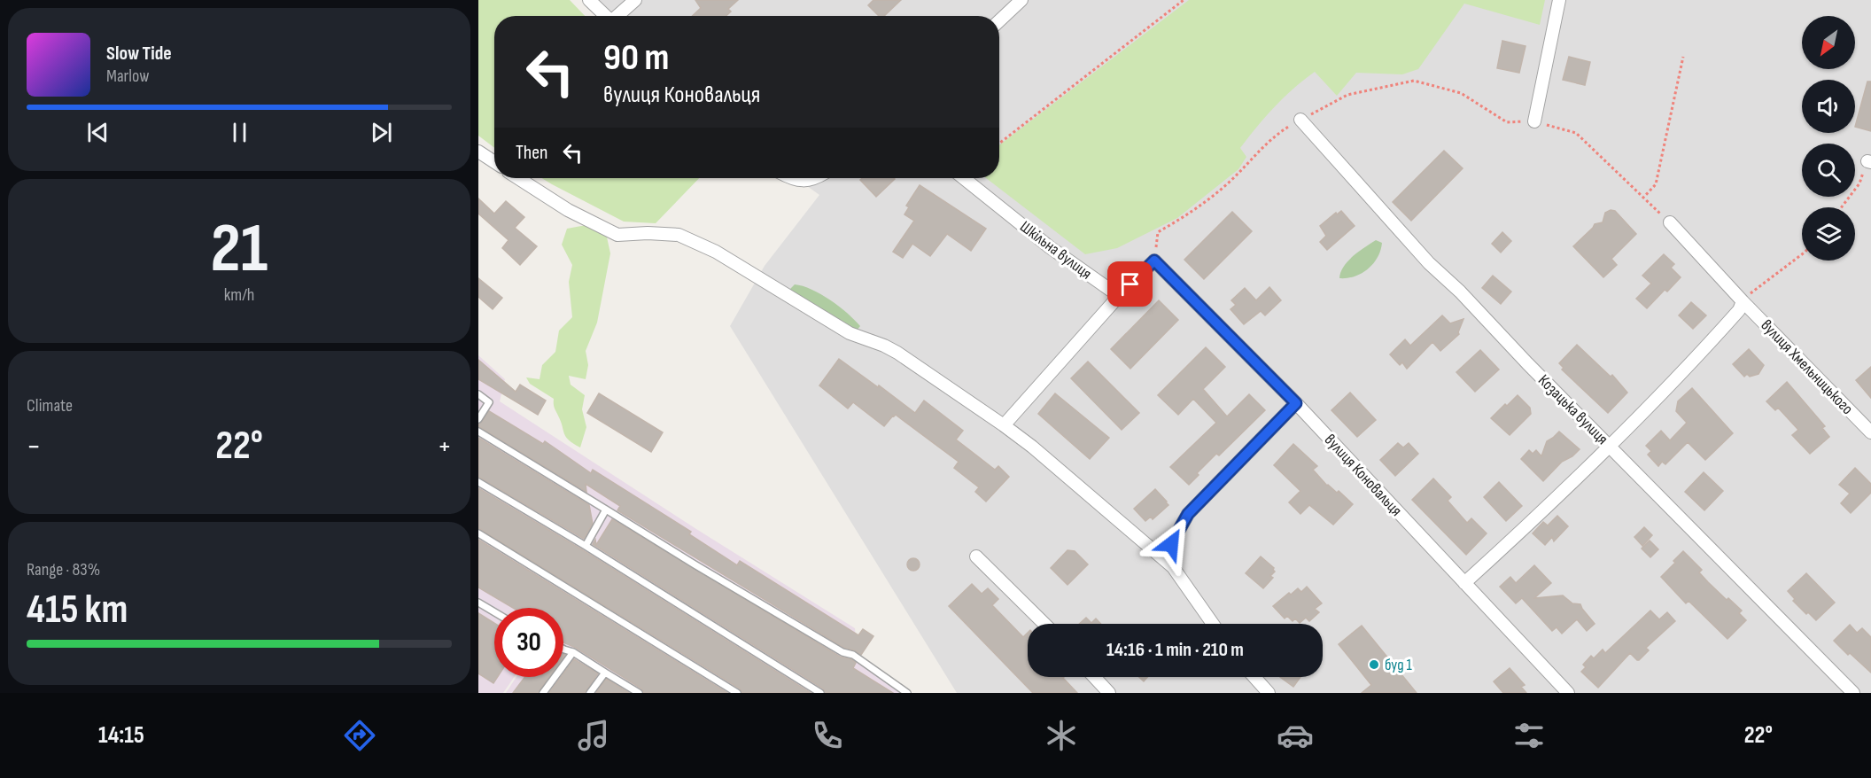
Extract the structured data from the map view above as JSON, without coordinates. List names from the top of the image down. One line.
{"streets":{"street":["Шкільна вулиця","вулиця Хмельницького","Козацька вулиця","вулиця Коновальця"]},"places":["буд 1"],"north":"bottom left","page":{"turn":["90 m","вулиця Коновальця"],"song":["Slow Tide","Marlow"],"then":"Then","tile":[["21","km/h"],"Climate",["Range · 83%","415 km"]],"heat":["−","22°","+"],"limit":"30","trip":"14:16 · 1 min · 210 m","tabs":["14:15","22°"]}}
